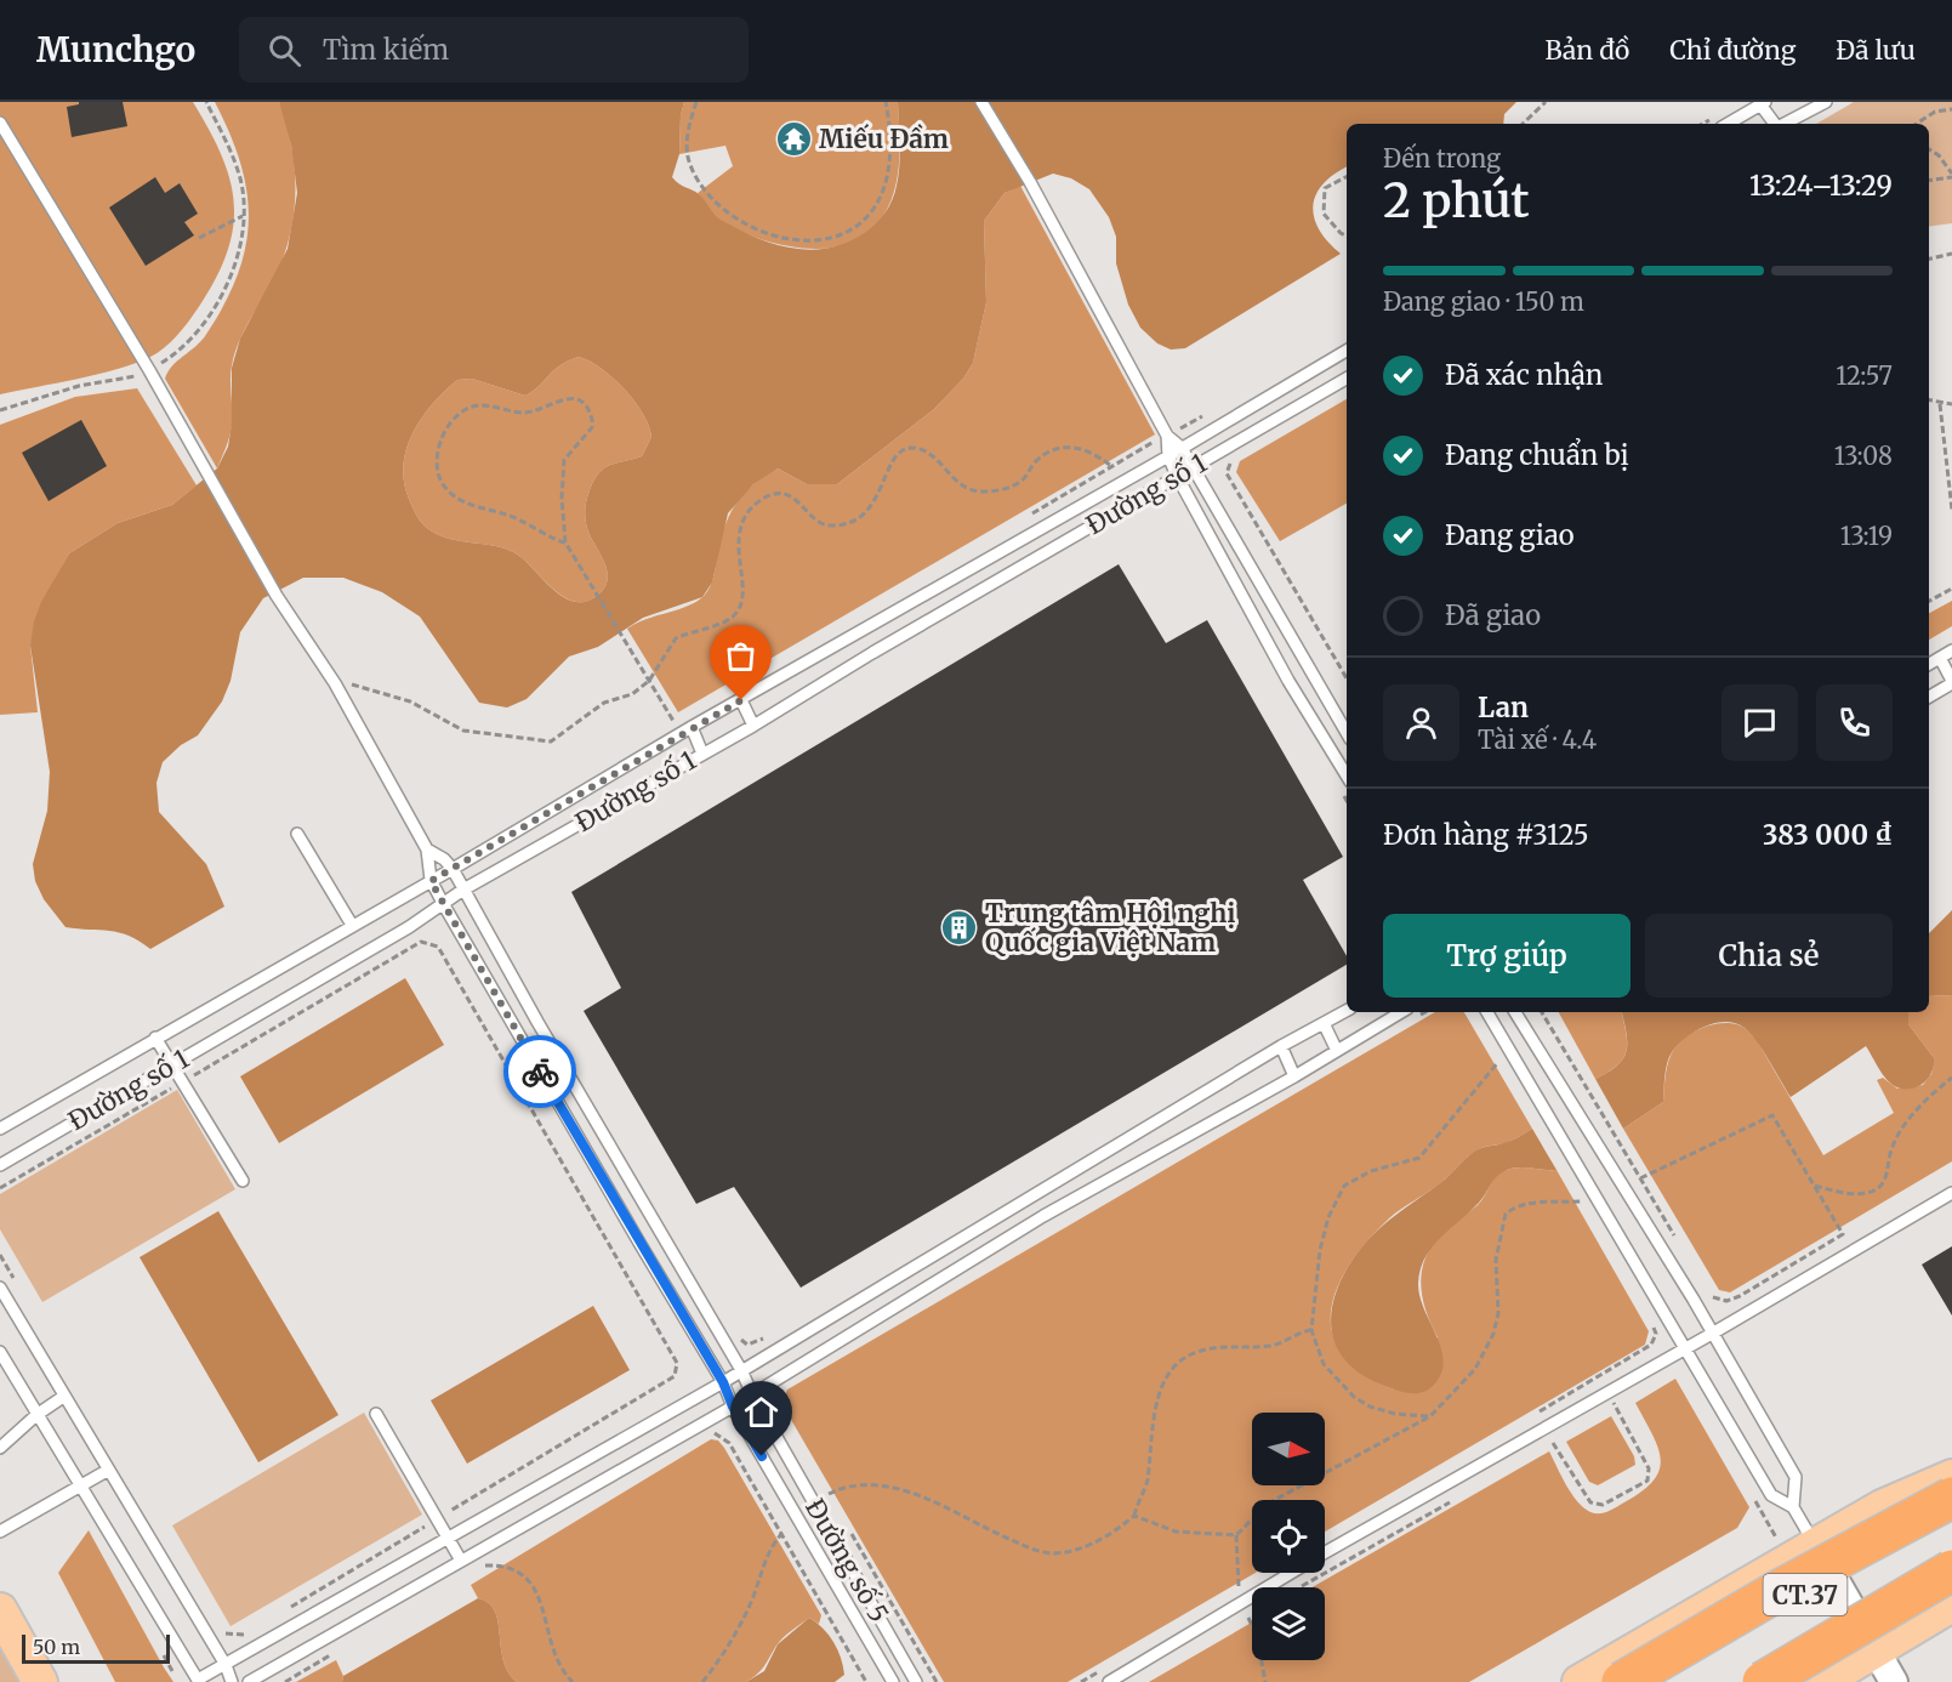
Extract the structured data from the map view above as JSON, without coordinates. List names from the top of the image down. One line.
{"streets":{"highway":["CT.37"],"lane":["Đường số 1","Đường số 5"]},"crossings":[["Đường số 1","Đường số 5"]],"places":{"temple":["Miếu Đầm"],"building":["Trung tâm Hội nghị Quốc gia Việt Nam"]},"scale_bar":"50 m","north":"right","page":{"header":"Munchgo","search":"Tìm kiếm","nav":["Bản đồ","Chỉ đường","Đã lưu"],"heading":["2 phút","Đến trong","13:24–13:29"],"panel":["Lan","Tài xế · 4.4","Đơn hàng #3125","383 000 ₫"],"bar":"Đang giao · 150 m","list":[["Đã xác nhận","12:57"],["Đang chuẩn bị","13:08"],["Đang giao","13:19"],"Đã giao"],"buttons":["Trợ giúp","Chia sẻ"],"scale":"50 m"}}
